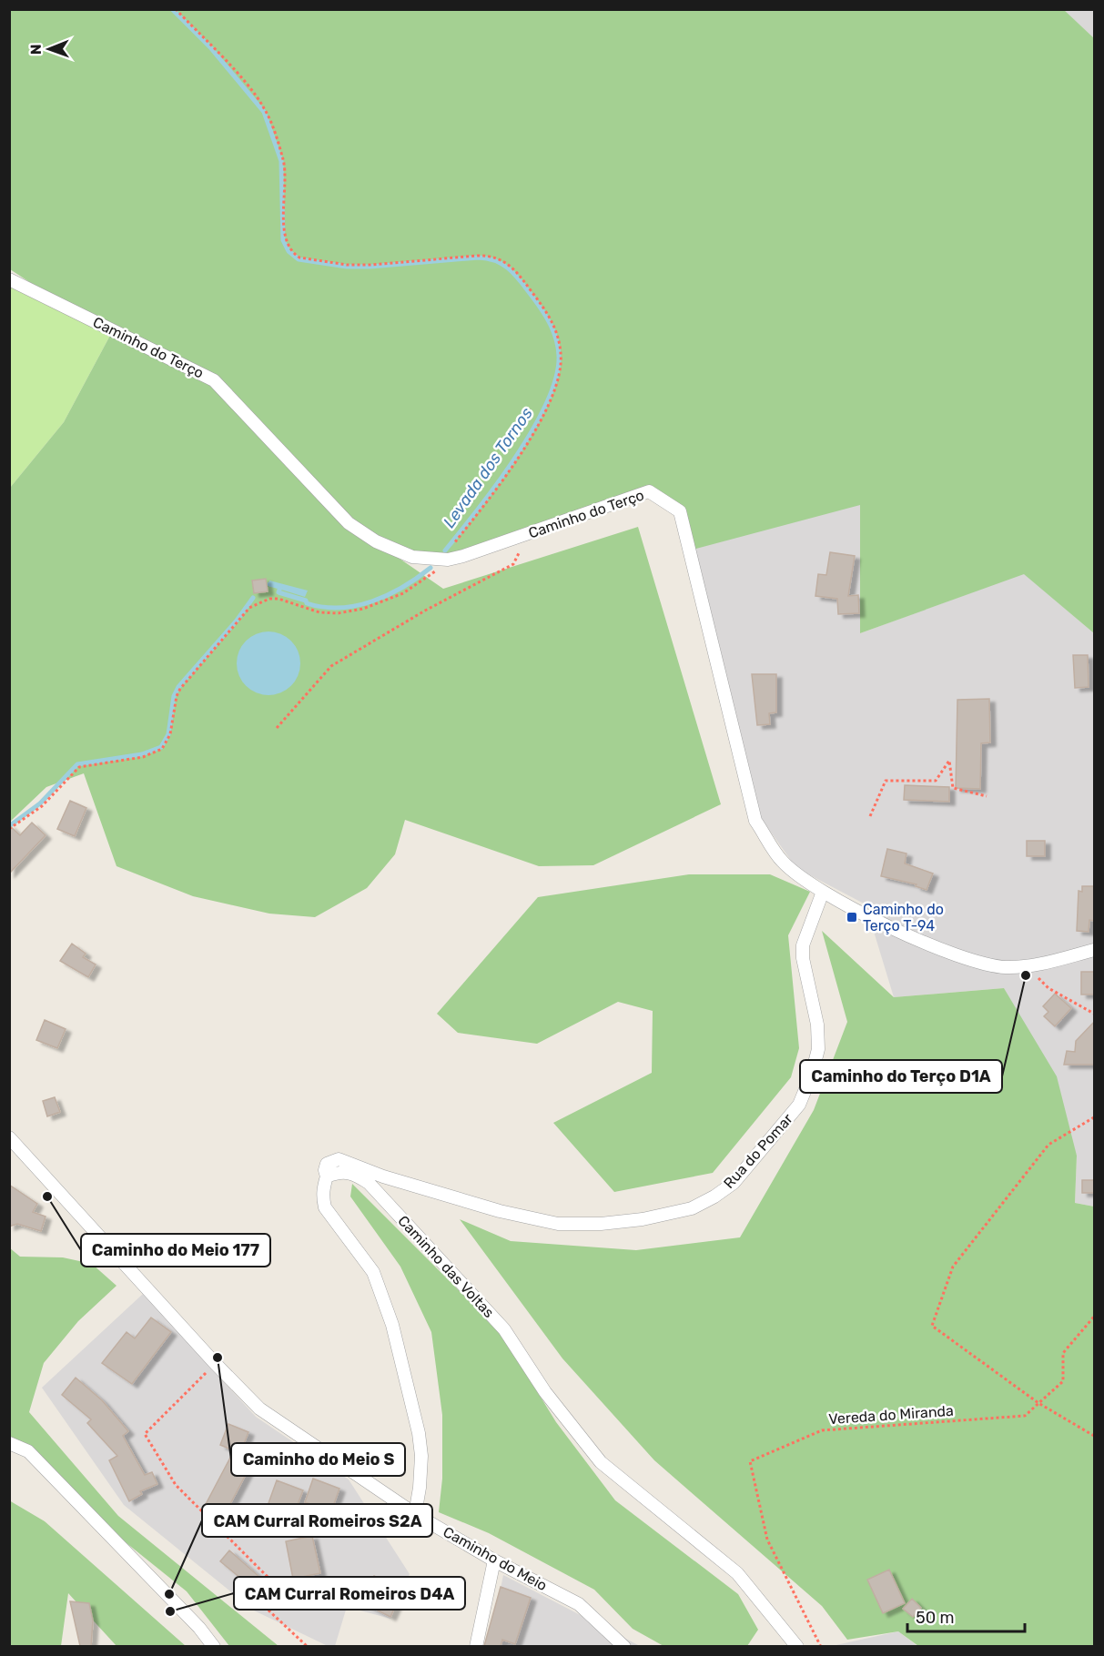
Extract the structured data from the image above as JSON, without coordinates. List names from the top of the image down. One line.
{"streets":{"street":["Caminho do Terço","Rua do Pomar","Caminho das Voltas","Caminho do Meio"],"path":["Vereda do Miranda"]},"crossings":[["Caminho do Terço","Rua do Pomar"],["Rua do Pomar","Caminho das Voltas"]],"water":["Levada dos Tornos"],"places":{"transit":["Caminho do Terço T-94"],"other":["Caminho do Terço D1A","Caminho do Meio 177","Caminho do Meio S","CAM Curral Romeiros S2A","CAM Curral Romeiros D4A"]},"scale_bar":"50 m","north":"left"}
